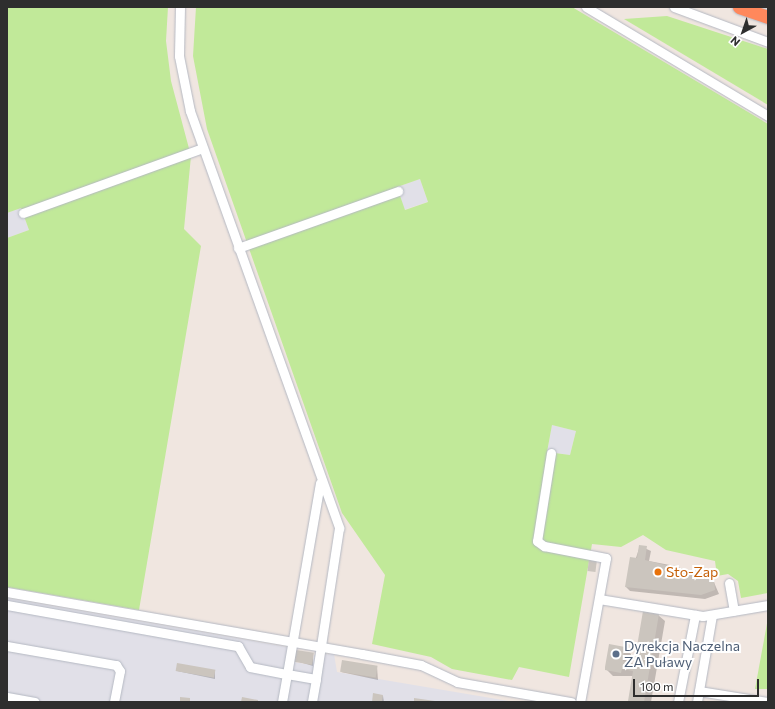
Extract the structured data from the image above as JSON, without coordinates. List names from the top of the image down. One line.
{"places":["Sto-Zap","Dyrekcja Naczelna ZA Puławy"],"scale_bar":"100 m","north":"bottom left"}
